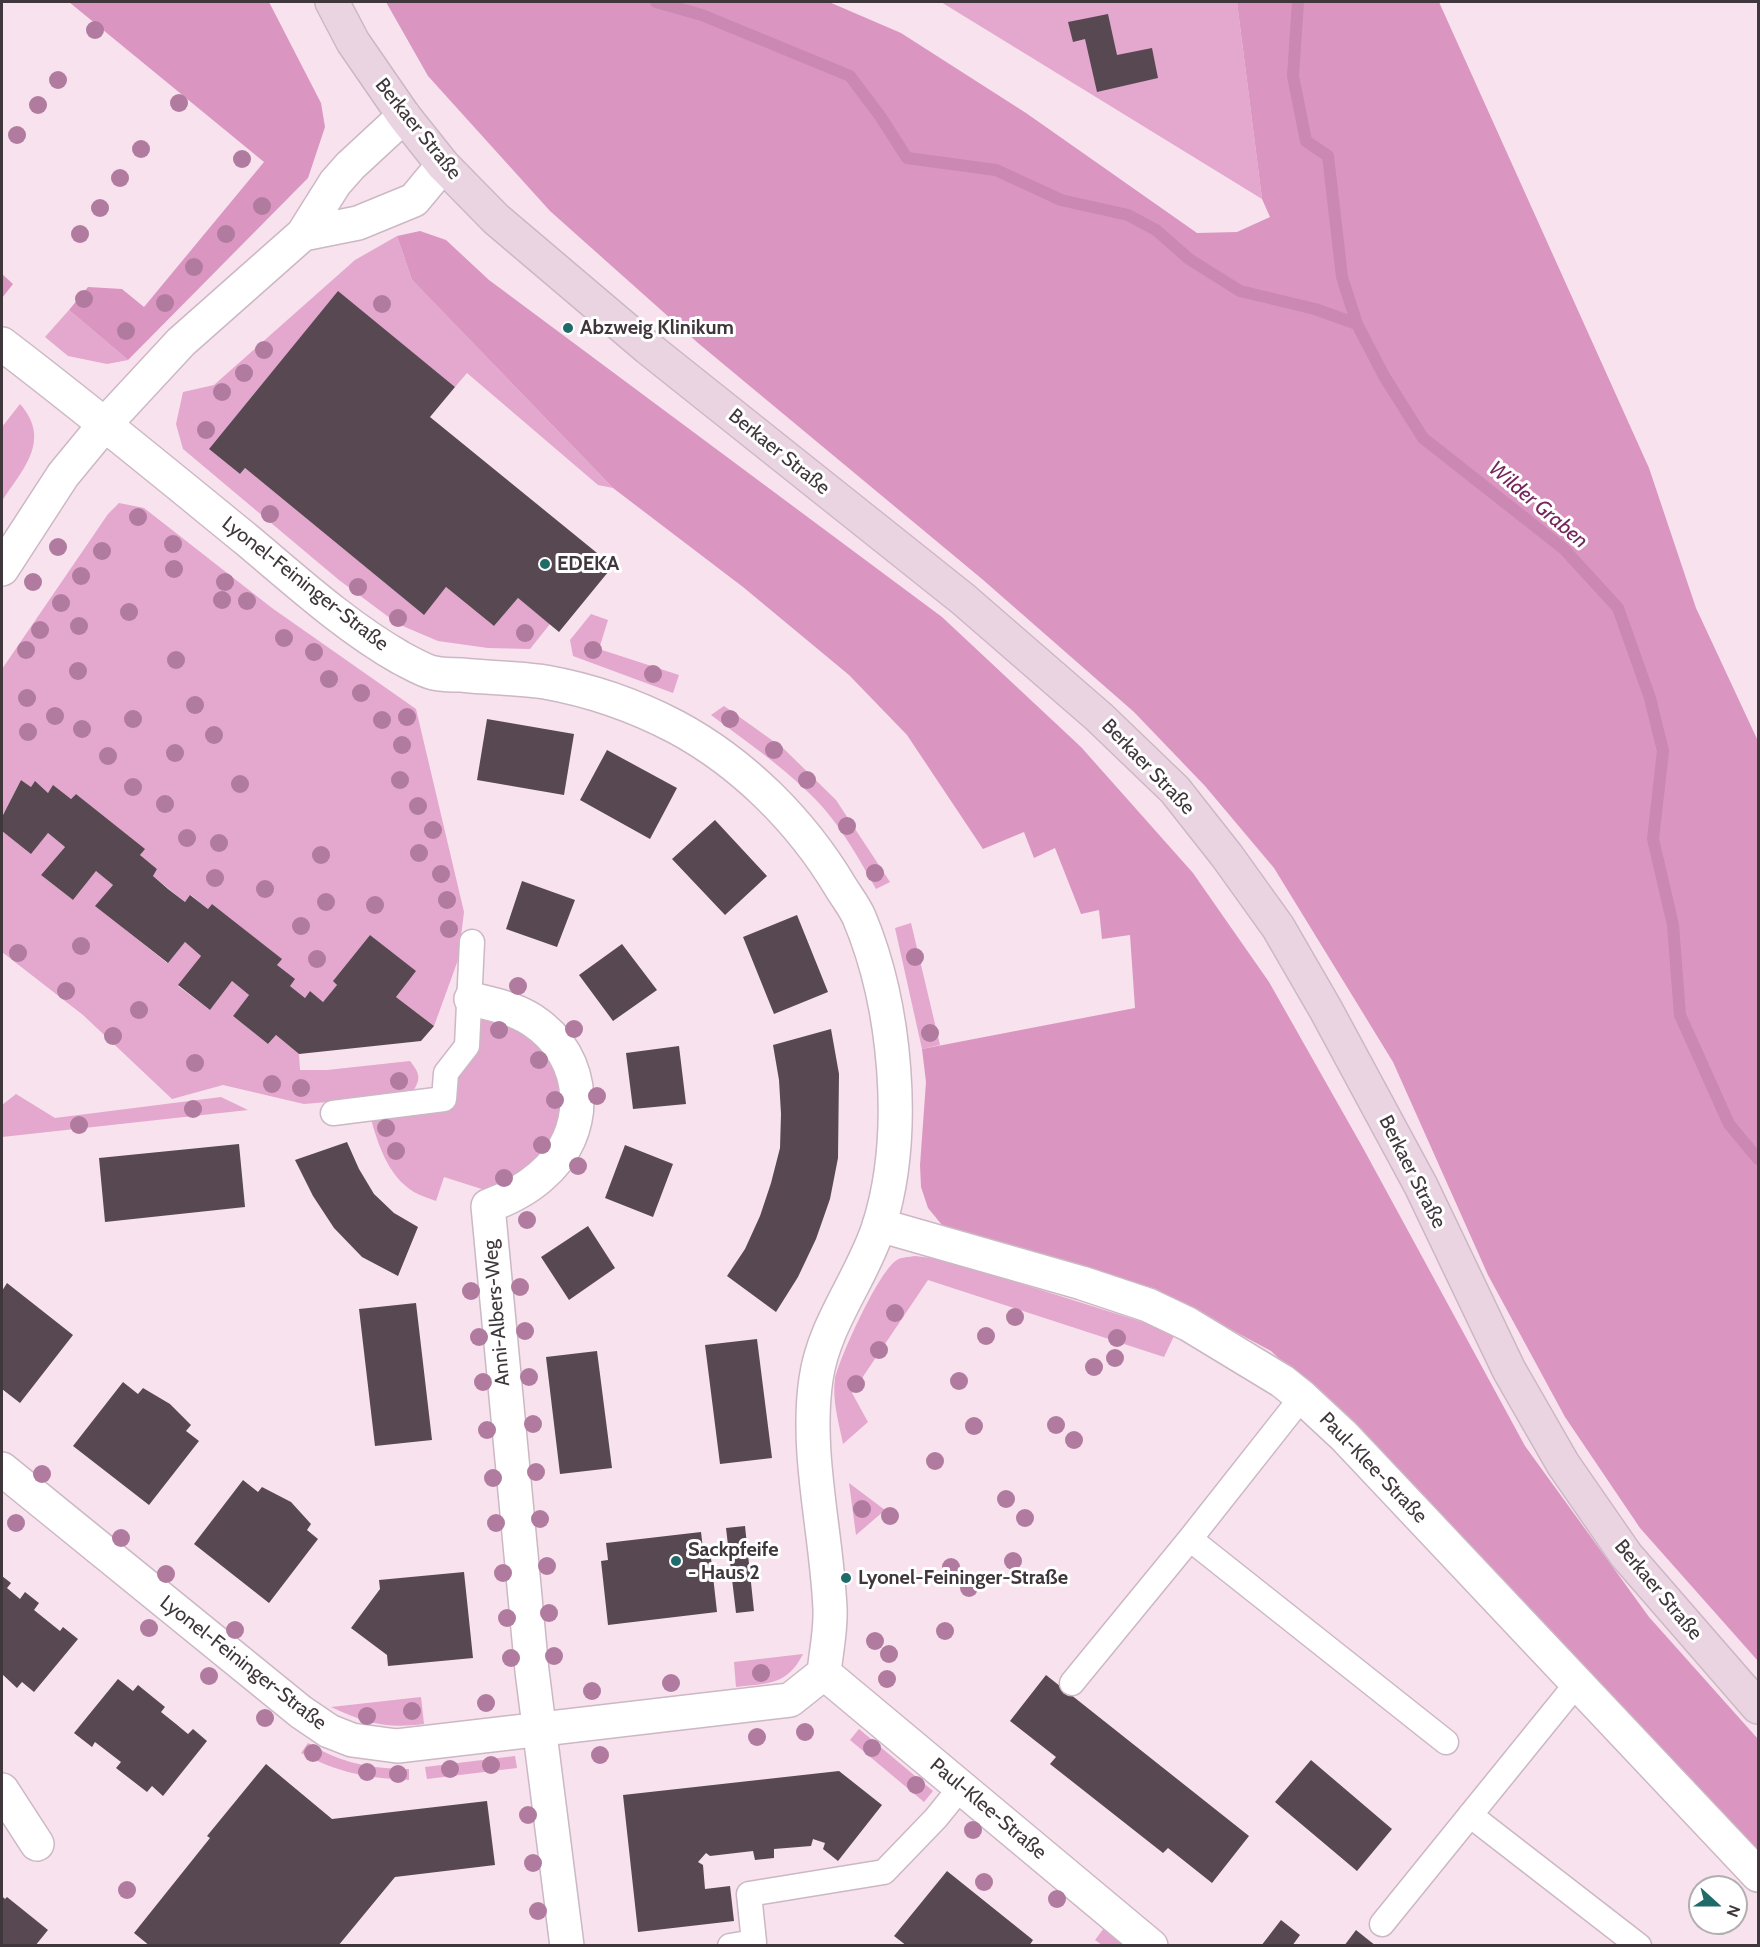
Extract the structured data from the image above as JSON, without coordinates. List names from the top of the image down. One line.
{"streets":{"main road":["Berkaer Straße"],"street":["Lyonel-Feininger-Straße","Anni-Albers-Weg","Paul-Klee-Straße"]},"crossings":[["Lyonel-Feininger-Straße","Anni-Albers-Weg"],["Lyonel-Feininger-Straße","Paul-Klee-Straße"]],"water":["Wilder Graben"],"places":["Abzweig Klinikum","EDEKA","Sackpfeife - Haus 2","Lyonel-Feininger-Straße"],"north":"right"}
